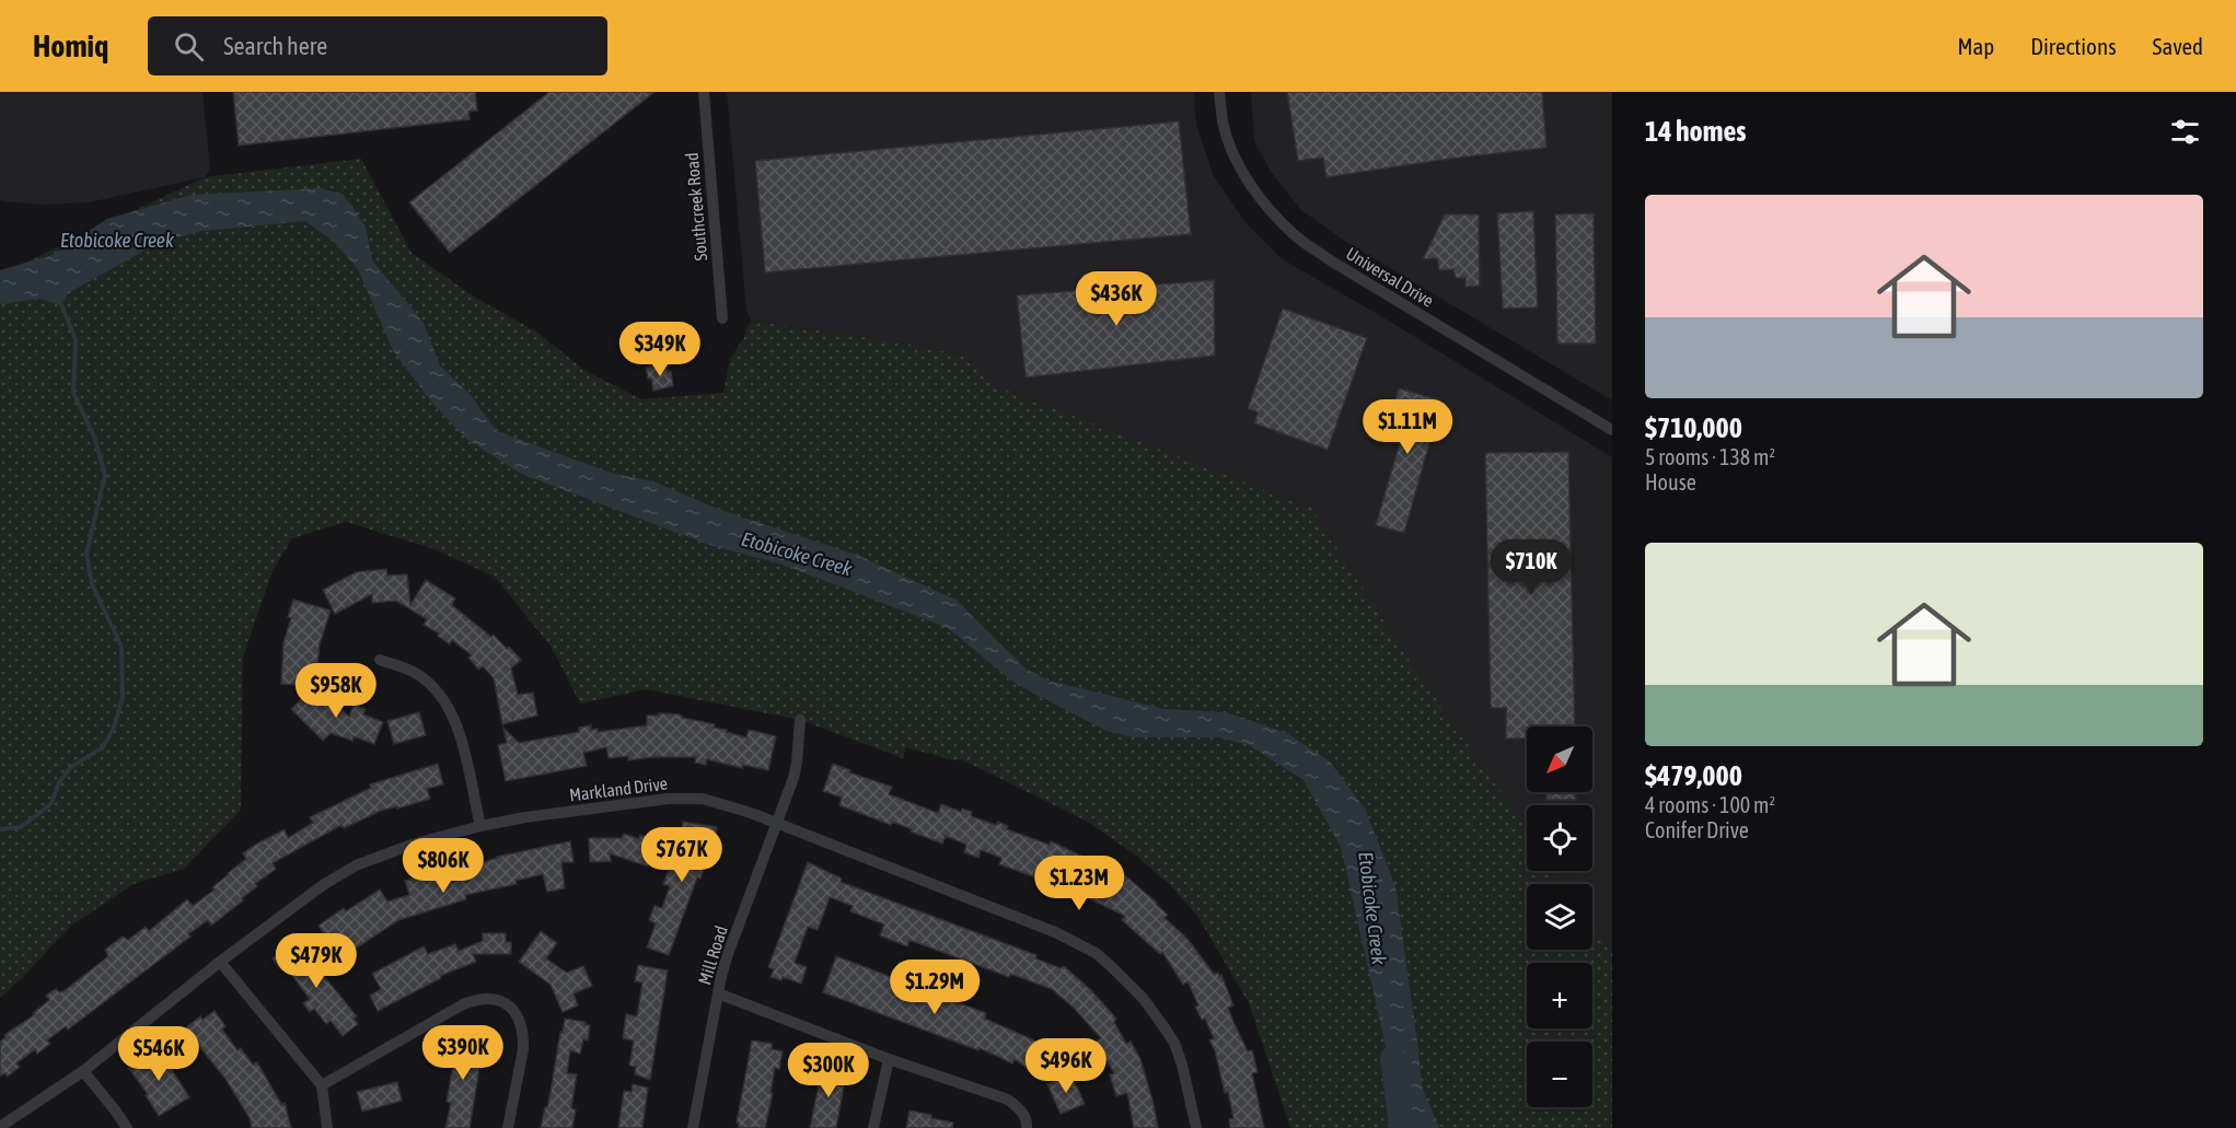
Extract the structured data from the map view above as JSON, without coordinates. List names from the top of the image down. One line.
{"streets":{"street":["Southcreek Road","Universal Drive","Markland Drive","Mill Road"]},"crossings":[["Markland Drive","Mill Road"]],"water":["Etobicoke Creek"],"north":"bottom left","page":{"header":"Homiq","search":"Search here","nav":["Map","Directions","Saved"],"heading":"14 homes","list":[{"name":"$710,000","note":"5 rooms · 138 m² · House"},{"name":"$479,000","note":"4 rooms · 100 m² · Conifer Drive"}],"price":["$436K","$349K","$1.11M","$710K","$958K","$767K","$806K","$1.23M","$479K","$1.29M","$390K","$546K","$496K","$300K"],"map_buttons":["+","−"]}}
